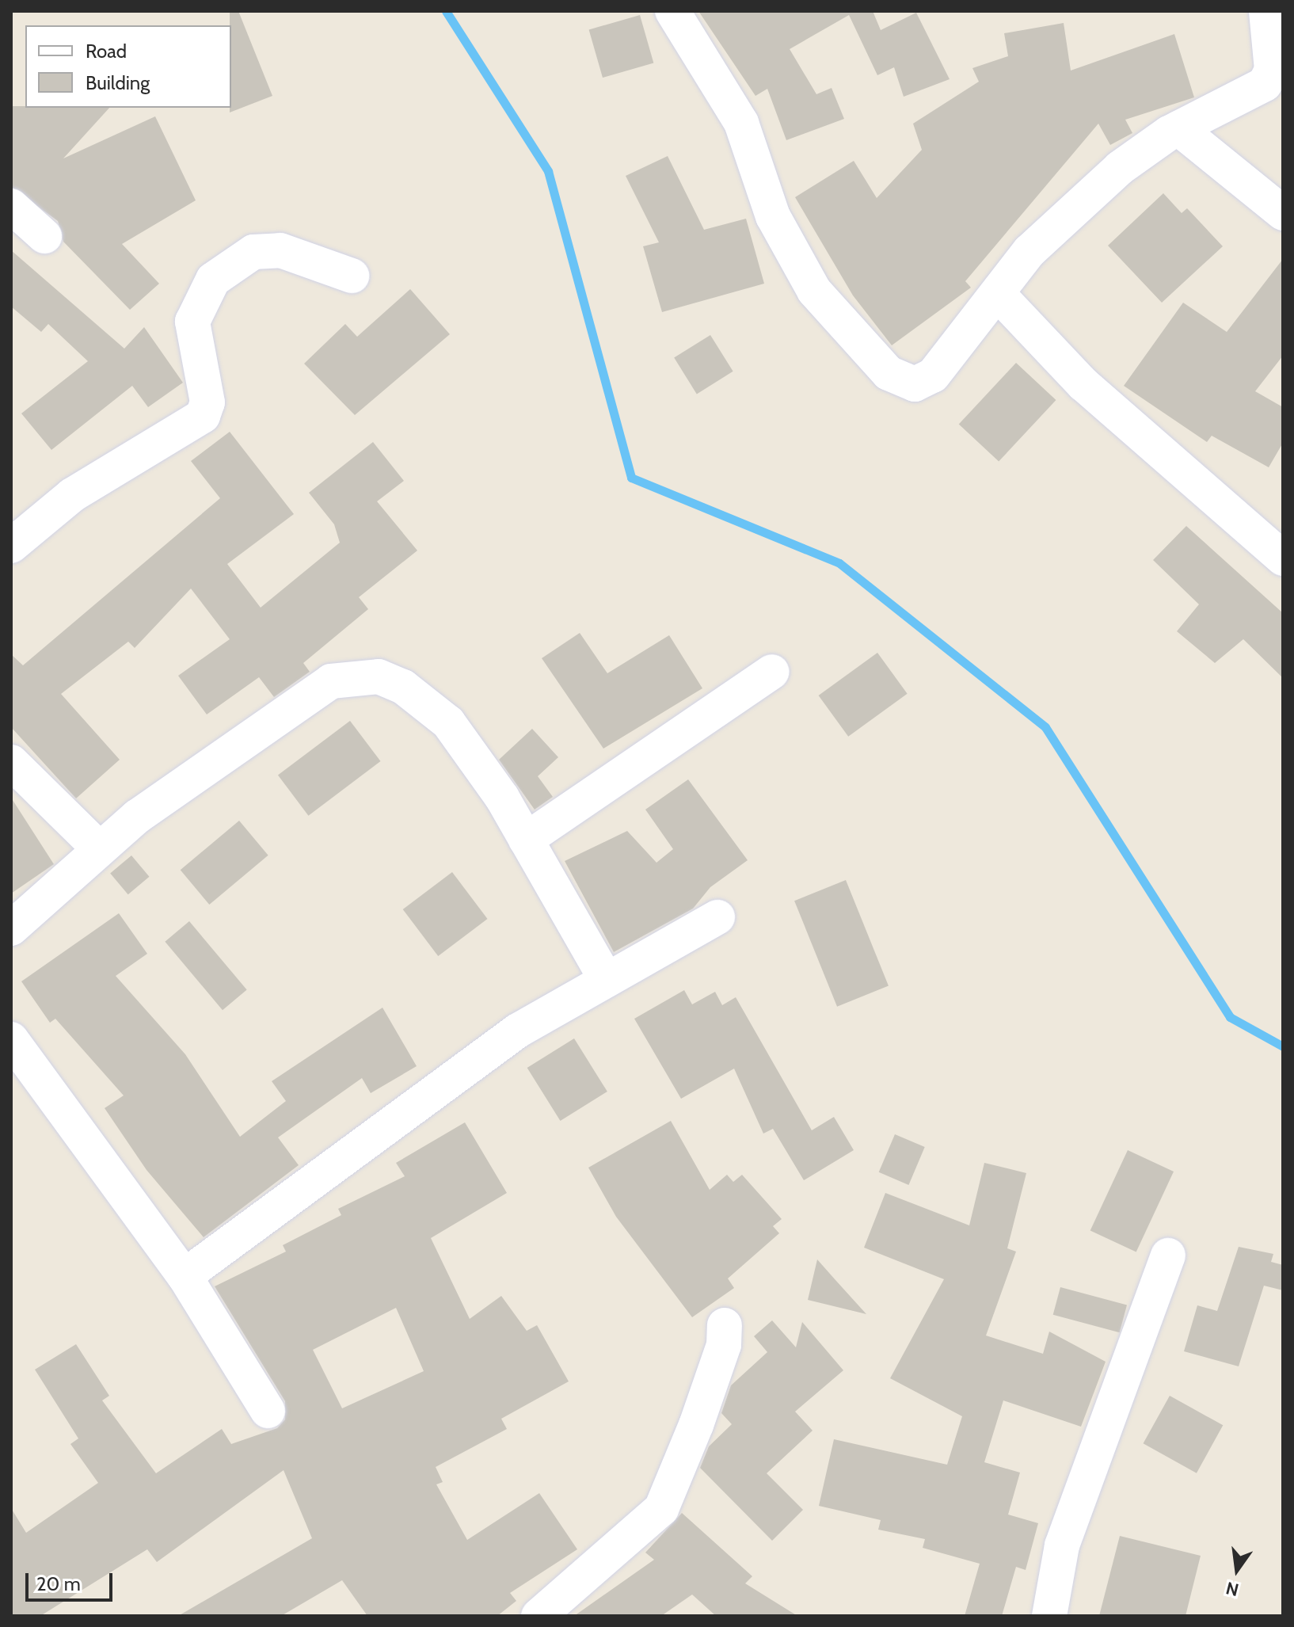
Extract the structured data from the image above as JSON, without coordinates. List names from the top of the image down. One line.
{"legend":["Road","Building"],"scale_bar":"20 m","north":"bottom"}
